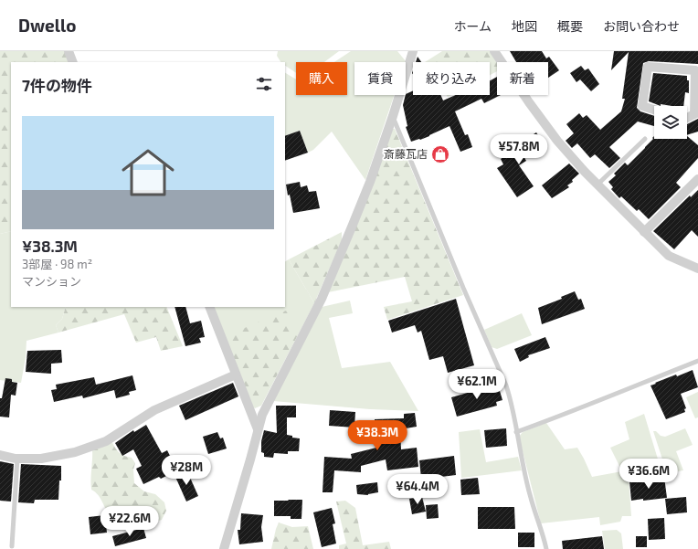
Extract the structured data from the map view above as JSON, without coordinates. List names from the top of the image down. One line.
{"places":{"shop":["斎藤瓦店"]},"page":{"header":"Dwello","nav":["ホーム","地図","概要","お問い合わせ"],"chip":["購入","賃貸","絞り込み","新着"],"heading":"7件の物件","list":[{"name":"¥38.3M","note":"3部屋 · 98 m² · マンション"}],"price":["¥57.8M","¥62.1M","¥38.3M","¥28M","¥36.6M","¥64.4M","¥22.6M"]}}
